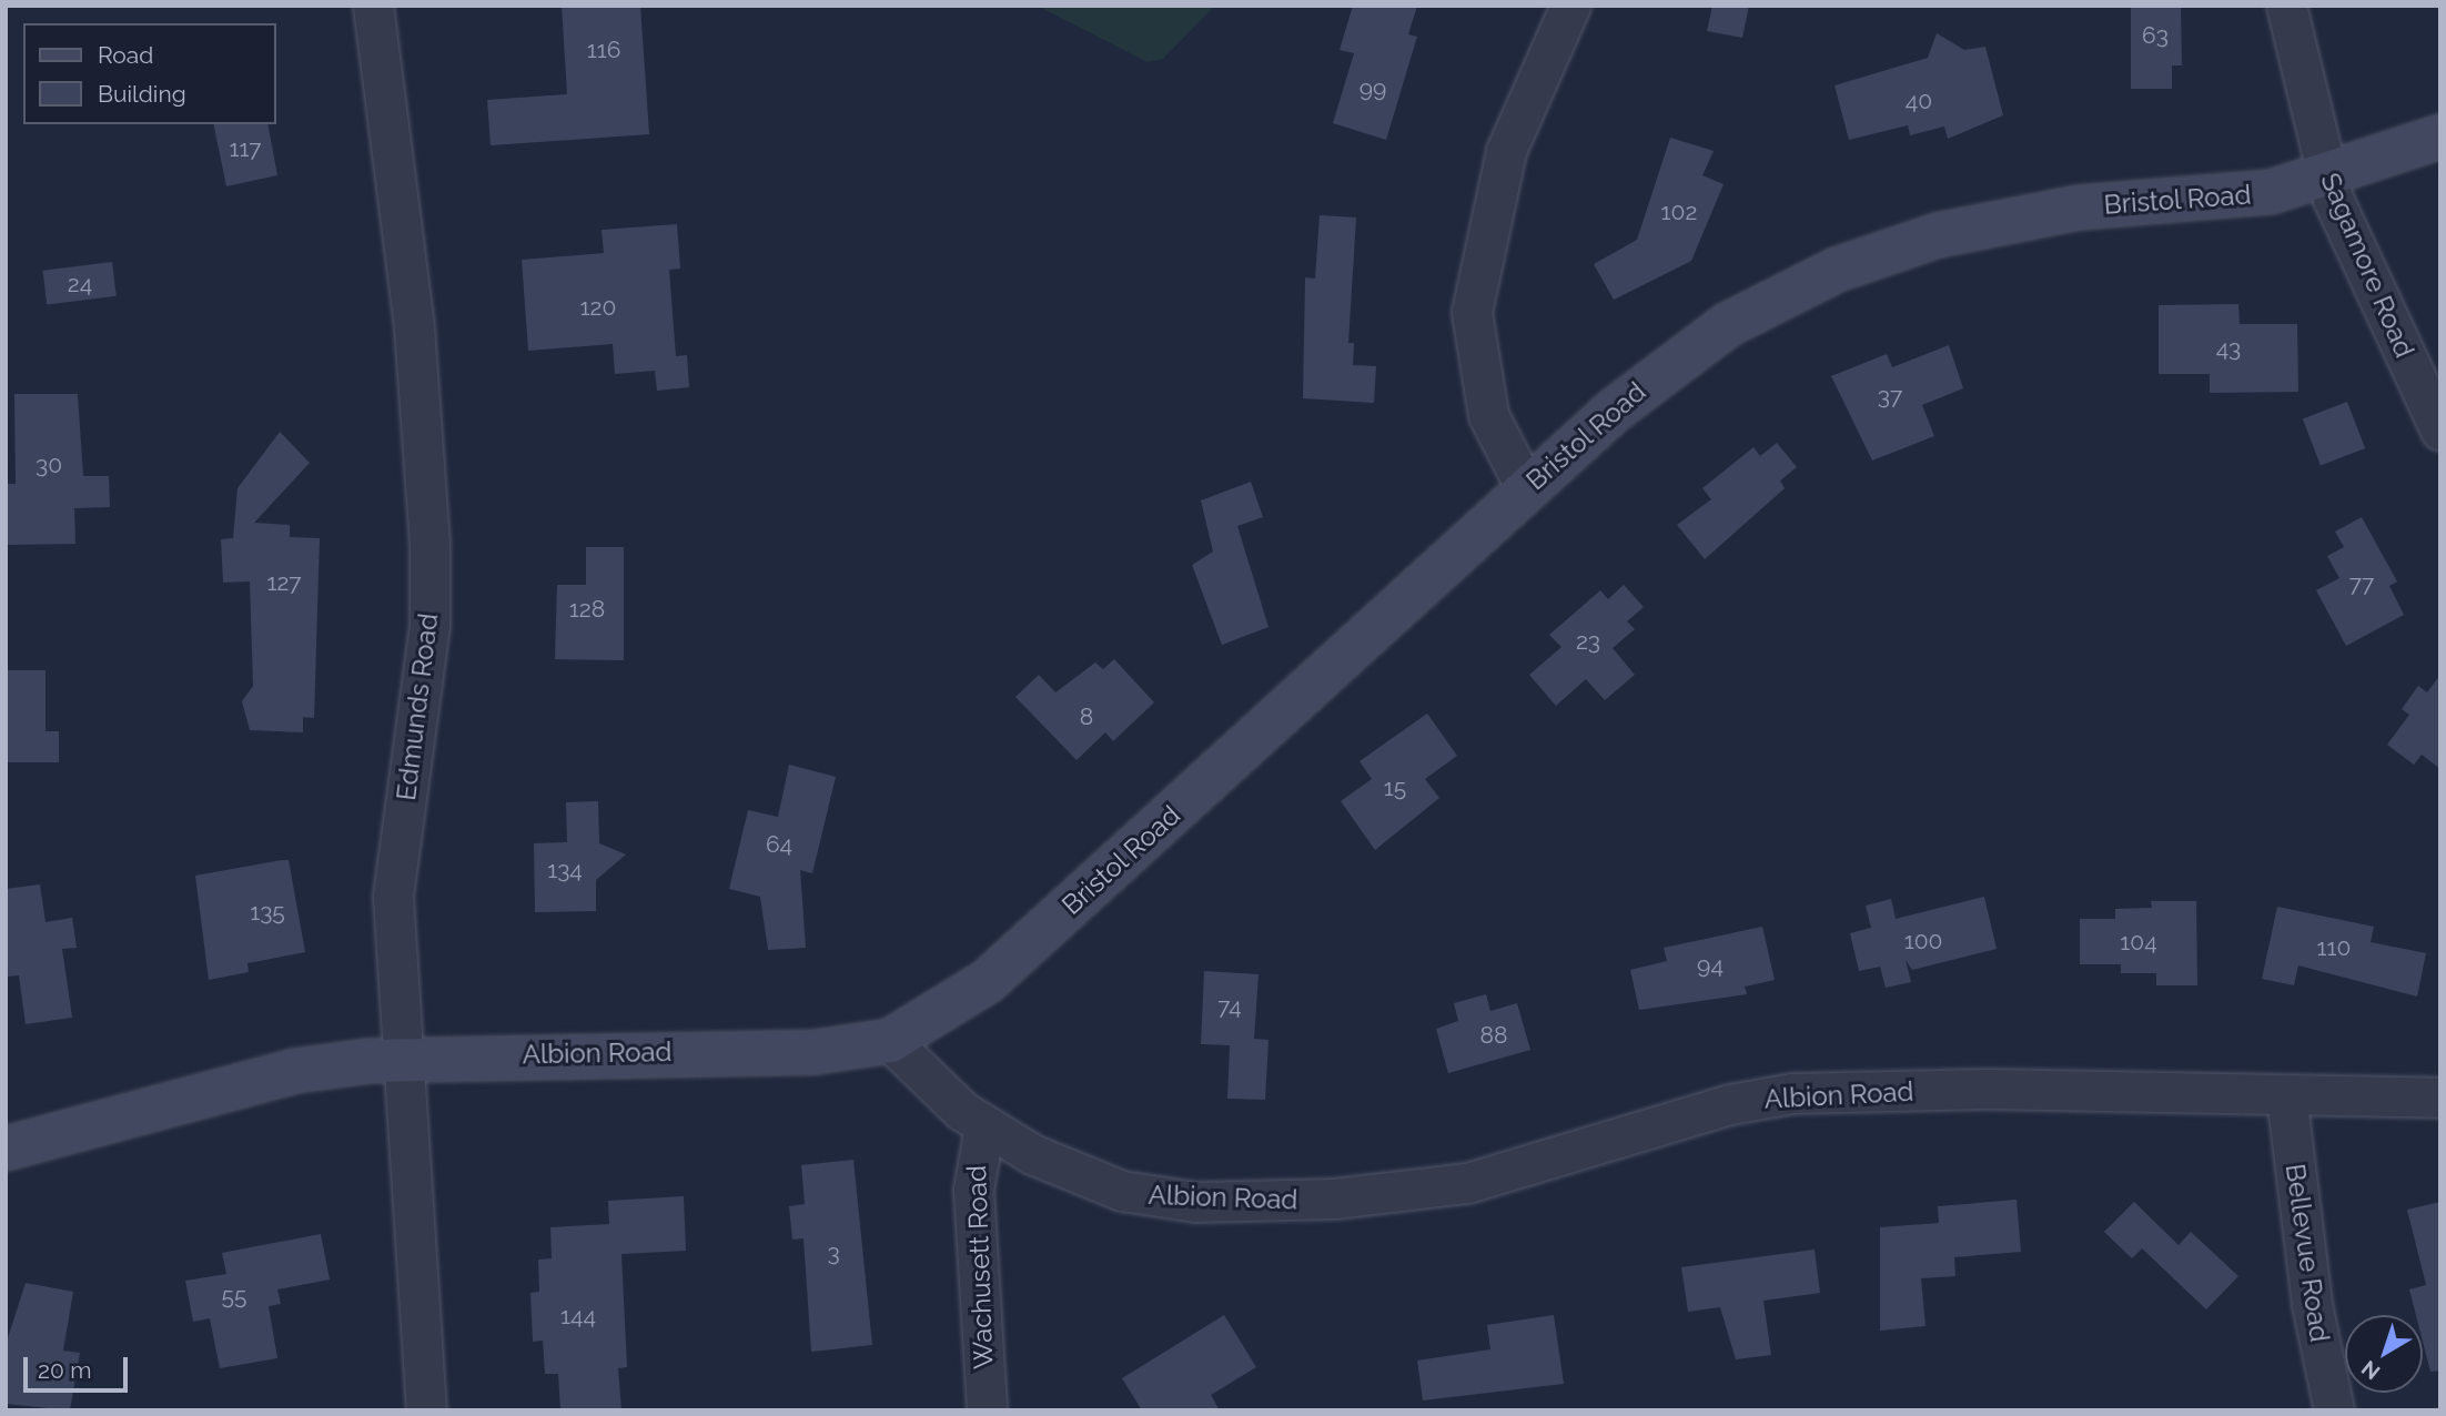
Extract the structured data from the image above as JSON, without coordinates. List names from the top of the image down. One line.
{"streets":{"street":["Bristol Road","Sagamore Road","Edmunds Road","Albion Road","Bellevue Road","Wachusett Road"]},"crossings":[["Bristol Road","Sagamore Road"],["Bristol Road","Albion Road"],["Edmunds Road","Albion Road"],["Albion Road","Bellevue Road"],["Albion Road","Wachusett Road"]],"house_numbers":["63","116","99","40","117","102","24","120","43","37","30","127","77","128","23","8","15","64","134","135","100","104","110","94","74","88","3","55","144"],"legend":["Road","Building"],"scale_bar":"20 m","north":"bottom left"}
